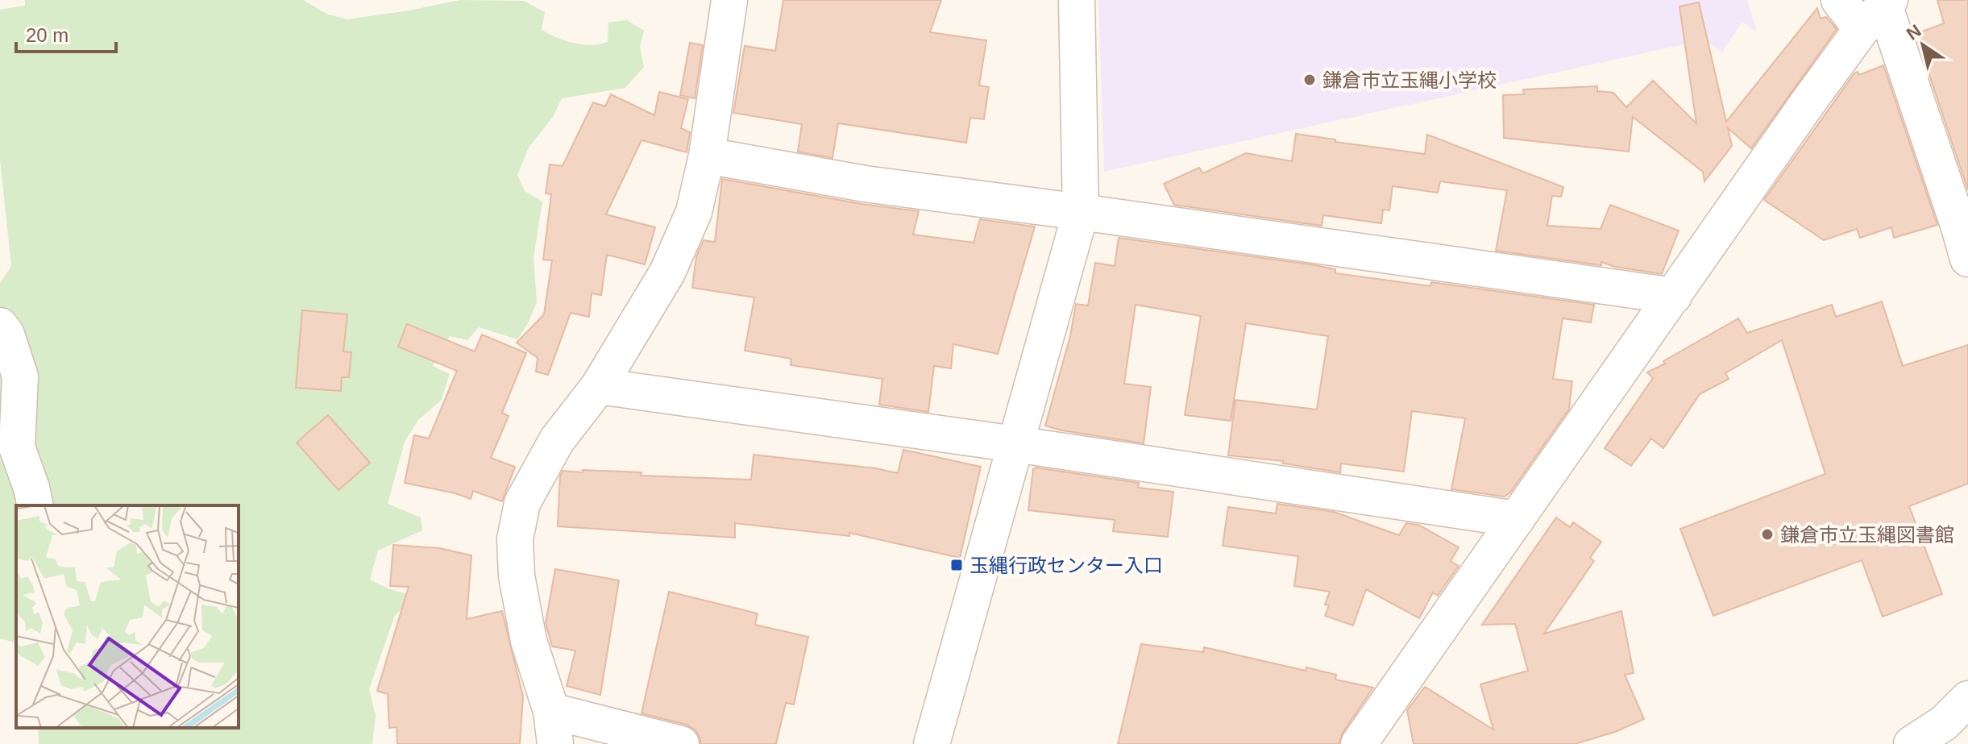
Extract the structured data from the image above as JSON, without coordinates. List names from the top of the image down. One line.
{"places":{"other":["鎌倉市立玉縄小学校","鎌倉市立玉縄図書館"],"transit":["玉縄行政センター入口"]},"scale_bar":"20 m","north":"top left"}
